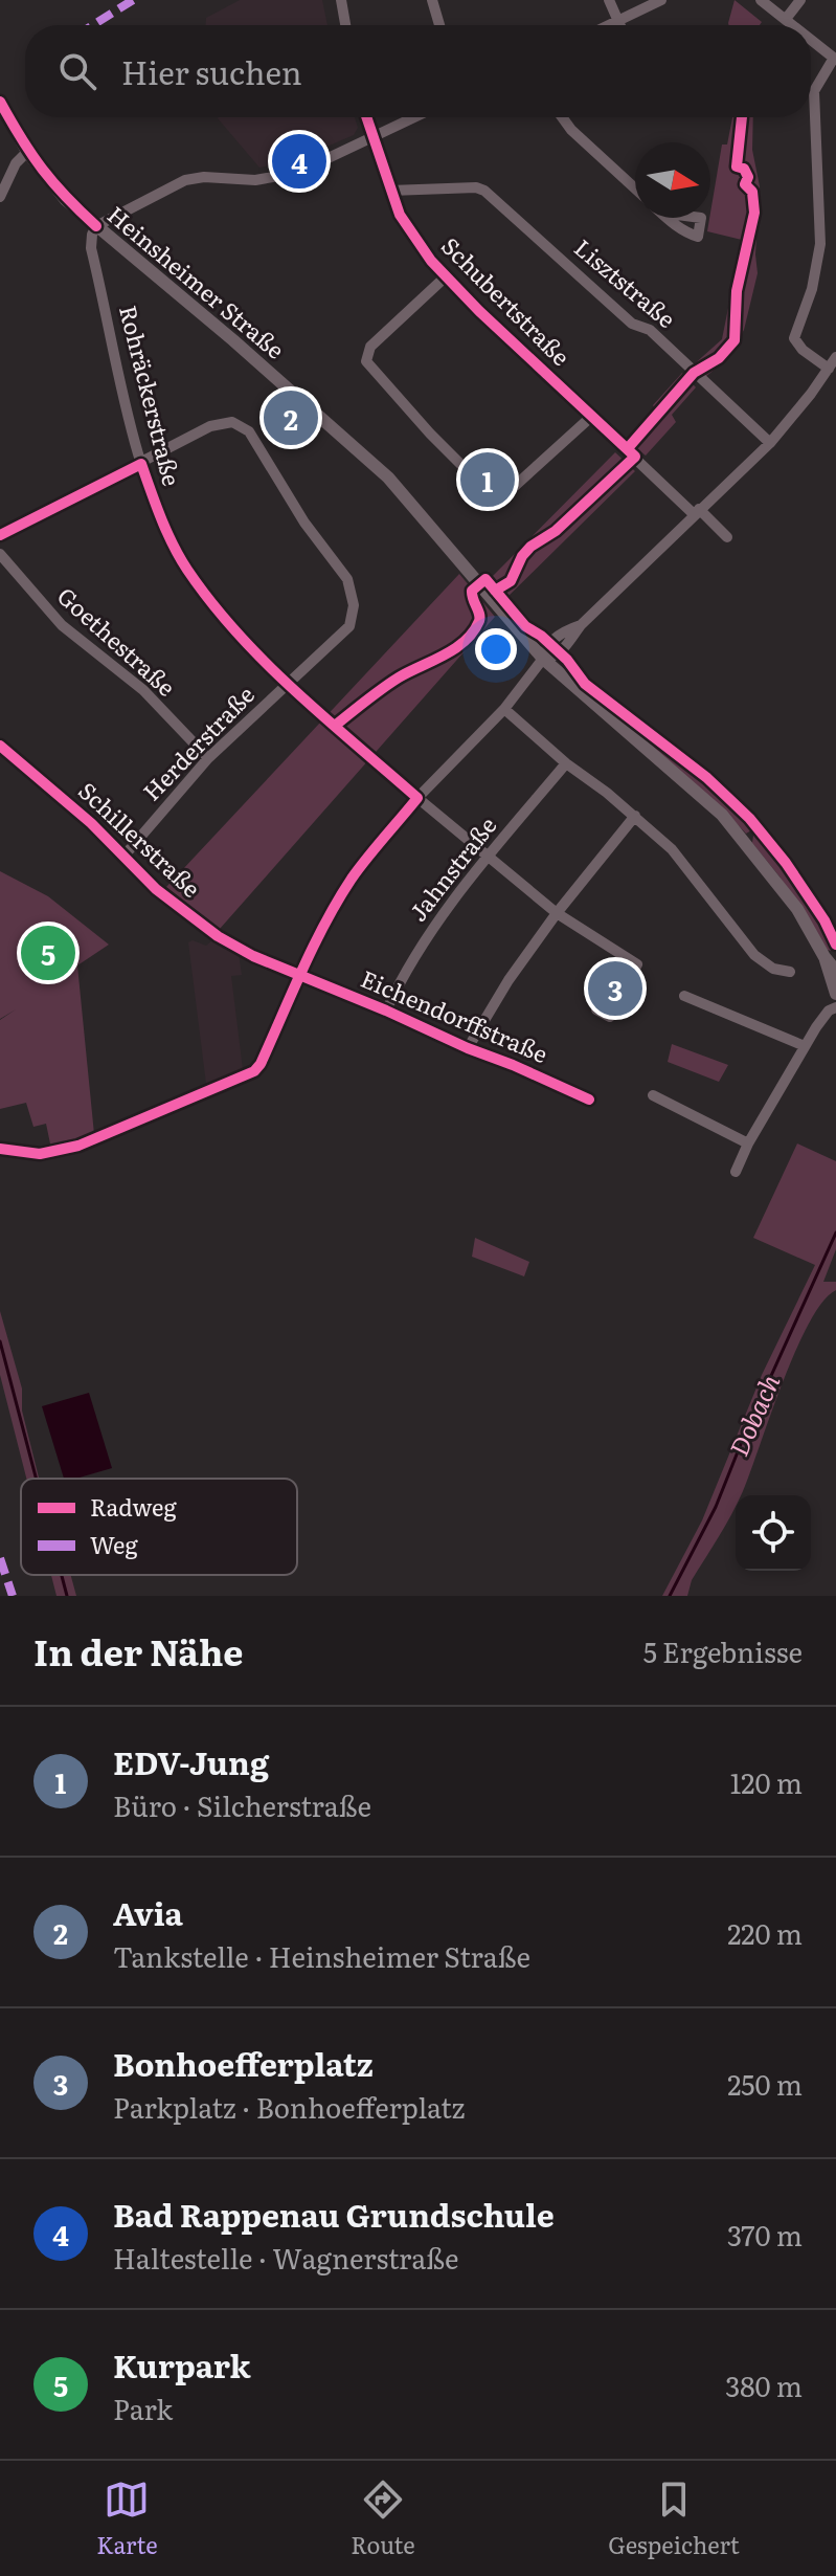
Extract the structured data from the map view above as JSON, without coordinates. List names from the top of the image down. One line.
{"streets":{"street":["Heinsheimer Straße","Lisztstraße","Schubertstraße","Rohräckerstraße","Goethestraße","Herderstraße","Schillerstraße","Jahnstraße","Eichendorffstraße"]},"crossings":[["Heinsheimer Straße","Rohräckerstraße"],["Lisztstraße","Schubertstraße"],["Rohräckerstraße","Herderstraße"],["Goethestraße","Herderstraße"],["Herderstraße","Schillerstraße"],["Schillerstraße","Eichendorffstraße"],["Jahnstraße","Eichendorffstraße"]],"water":["Dobach"],"legend":["Radweg","Weg"],"north":"right","page":{"search":"Hier suchen","pins":["4","2","1","5","3"],"heading":["In der Nähe","5 Ergebnisse"],"list":[{"mark":"1","name":"EDV-Jung","note":"Büro · Silcherstraße","value":"120 m"},{"mark":"2","name":"Avia","note":"Tankstelle · Heinsheimer Straße","value":"220 m"},{"mark":"3","name":"Bonhoefferplatz","note":"Parkplatz · Bonhoefferplatz","value":"250 m"},{"mark":"4","name":"Bad Rappenau Grundschule","note":"Haltestelle · Wagnerstraße","value":"370 m"},{"mark":"5","name":"Kurpark","note":"Park","value":"380 m"}],"nav":["Karte","Route","Gespeichert"]}}
